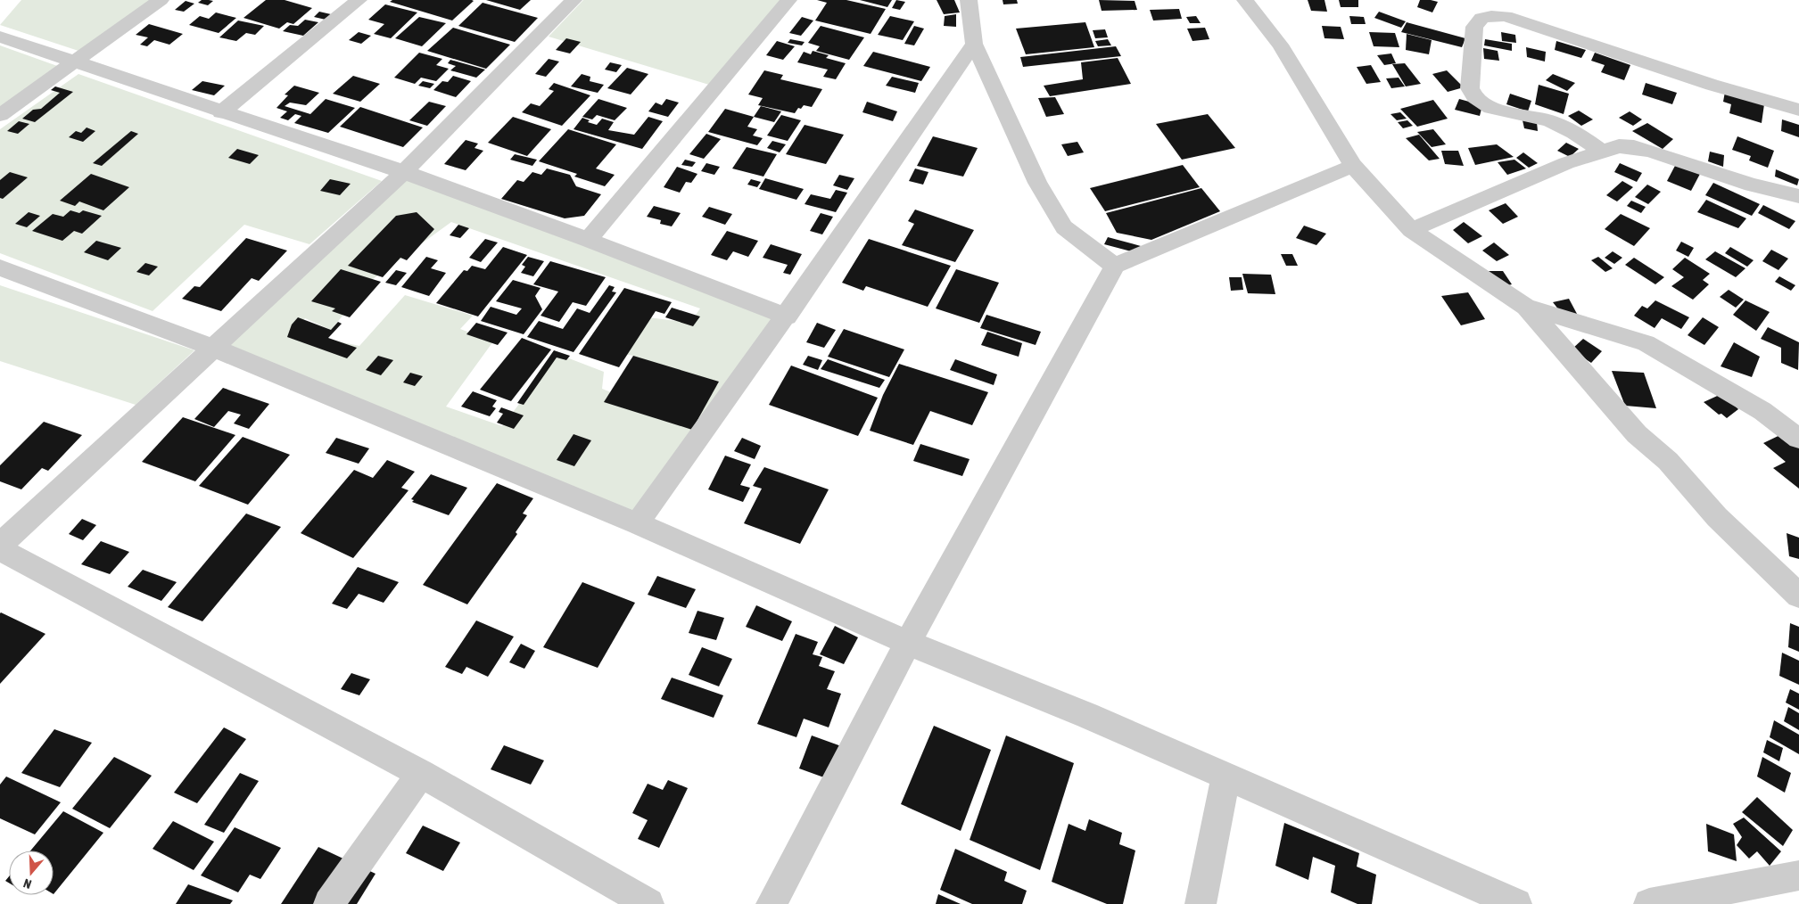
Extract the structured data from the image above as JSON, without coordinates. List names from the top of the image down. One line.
{"north":"bottom"}
